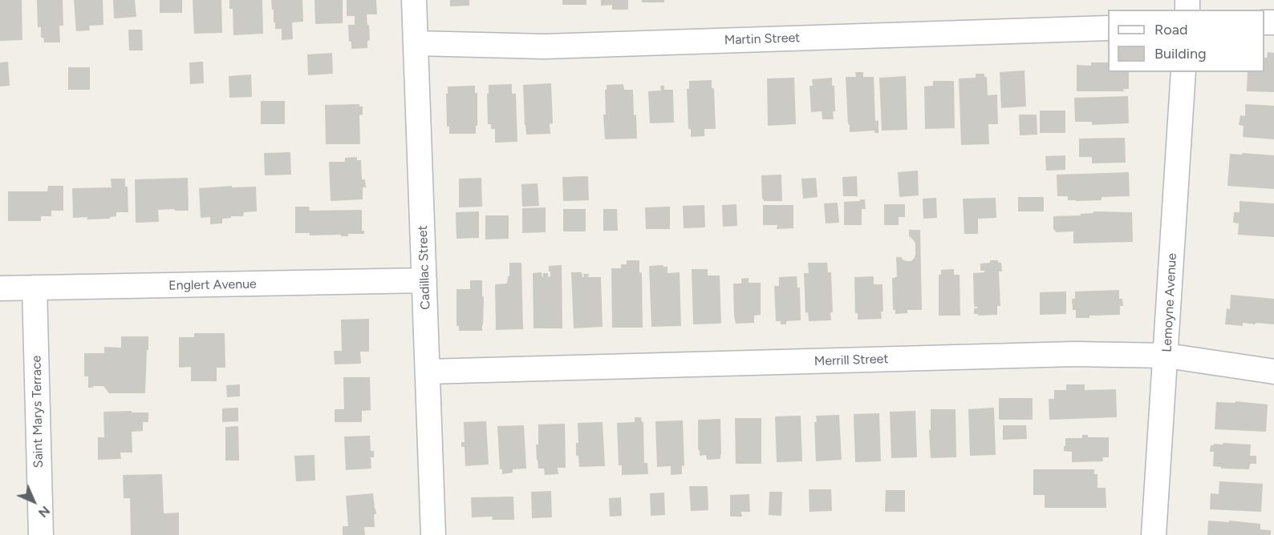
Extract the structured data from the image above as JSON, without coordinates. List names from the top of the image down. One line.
{"streets":{"street":["Martin Street","Cadillac Street","Englert Avenue","Lemoyne Avenue","Merrill Street","Saint Marys Terrace"]},"crossings":[["Martin Street","Cadillac Street"],["Cadillac Street","Englert Avenue"],["Cadillac Street","Merrill Street"],["Englert Avenue","Saint Marys Terrace"],["Lemoyne Avenue","Merrill Street"]],"legend":["Road","Building"],"north":"bottom right"}
